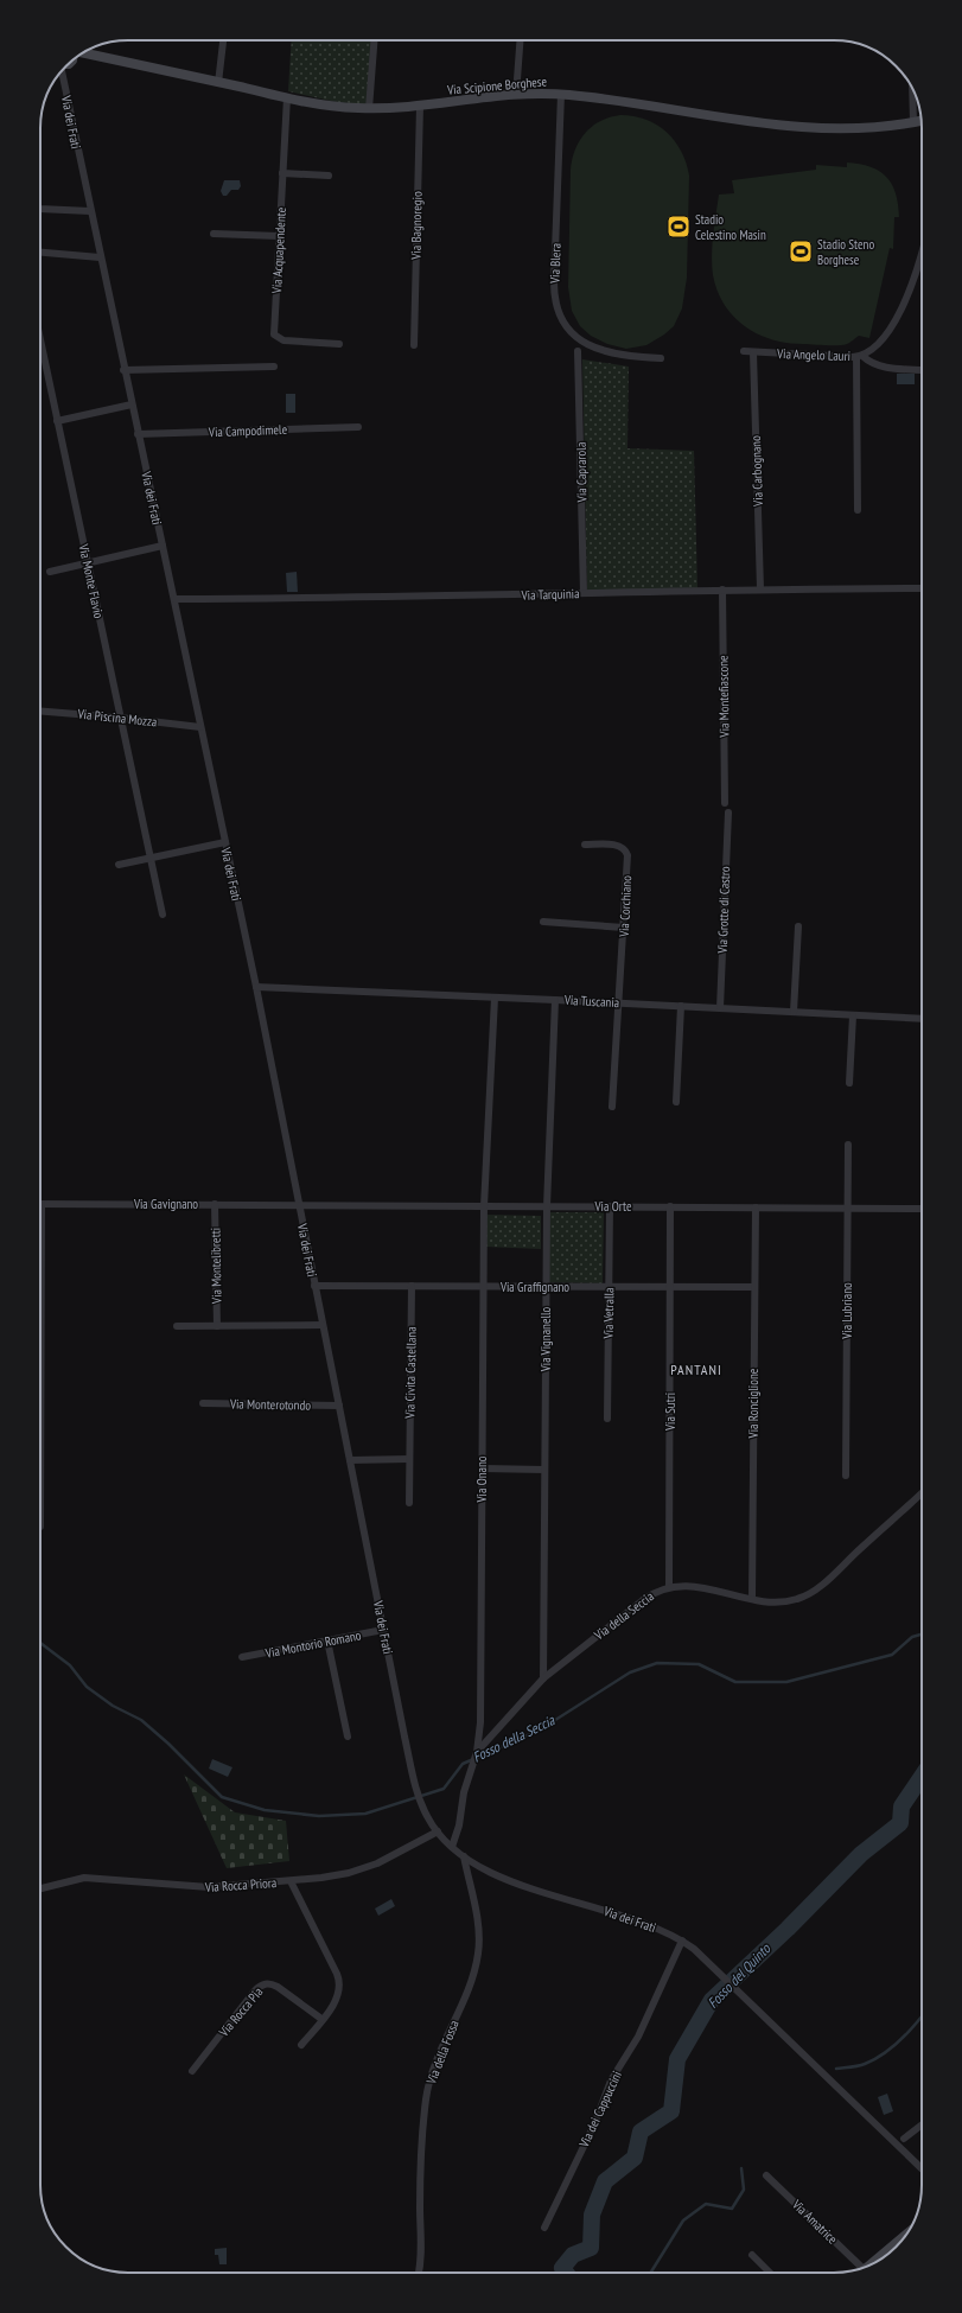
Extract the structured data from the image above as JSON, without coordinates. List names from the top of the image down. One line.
{"streets":{"main road":["Via Scipione Borghese"],"street":["Via dei Frati","Via Bagnoregio","Via Acquapendente","Via Blera","Via Angelo Lauri","Via Campodimele","Via Carbognano","Via Caprarola","Via Monte Flavio","Via Tarquinia","Via Montefiascone","Via Piscina Mozza","Via Corchiano","Via Grotte di Castro","Via Tuscania","Via Gavignano","Via Orte","Via Montelibretti","Via Graffignano","Via Lubriano","Via Vetralla","Via Vignanello","Via Civita Castellana","Via Ronciglione","Via Monterotondo","Via Sutri","Via Onano","Via della Seccia","Via Montorio Romano","Via Rocca Priora","Via Rocca Pia","Via della Fossa","Via dei Cappuccini","Via Amatrice"]},"crossings":[["Via Scipione Borghese","Via Bagnoregio"],["Via Scipione Borghese","Via Acquapendente"],["Via Scipione Borghese","Via Blera"],["Via dei Frati","Via Campodimele"],["Via dei Frati","Via Tarquinia"],["Via dei Frati","Via Piscina Mozza"],["Via dei Frati","Via Tuscania"],["Via dei Frati","Via Gavignano"],["Via dei Frati","Via Orte"],["Via dei Frati","Via Graffignano"],["Via dei Frati","Via Monterotondo"],["Via dei Frati","Via della Seccia"],["Via dei Frati","Via Montorio Romano"],["Via dei Frati","Via Rocca Priora"],["Via dei Frati","Via della Fossa"],["Via dei Frati","Via dei Cappuccini"],["Via Angelo Lauri","Via Carbognano"],["Via Carbognano","Via Tarquinia"],["Via Caprarola","Via Tarquinia"],["Via Monte Flavio","Via Piscina Mozza"],["Via Tarquinia","Via Montefiascone"],["Via Corchiano","Via Tuscania"],["Via Grotte di Castro","Via Tuscania"],["Via Tuscania","Via Vignanello"],["Via Tuscania","Via Onano"],["Via Gavignano","Via Orte"],["Via Gavignano","Via Montelibretti"],["Via Orte","Via Lubriano"],["Via Orte","Via Vetralla"],["Via Orte","Via Vignanello"],["Via Orte","Via Ronciglione"],["Via Orte","Via Sutri"],["Via Orte","Via Onano"],["Via Graffignano","Via Vetralla"],["Via Graffignano","Via Vignanello"],["Via Graffignano","Via Civita Castellana"],["Via Graffignano","Via Ronciglione"],["Via Graffignano","Via Sutri"],["Via Graffignano","Via Onano"],["Via Vignanello","Via della Seccia"],["Via Ronciglione","Via della Seccia"],["Via Sutri","Via della Seccia"],["Via Onano","Via della Seccia"]],"districts":["PANTANI"],"water":["Fosso della Seccia","Fosso del Quinto"],"places":{"sports":["Stadio Celestino Masin","Stadio Steno Borghese"]}}
